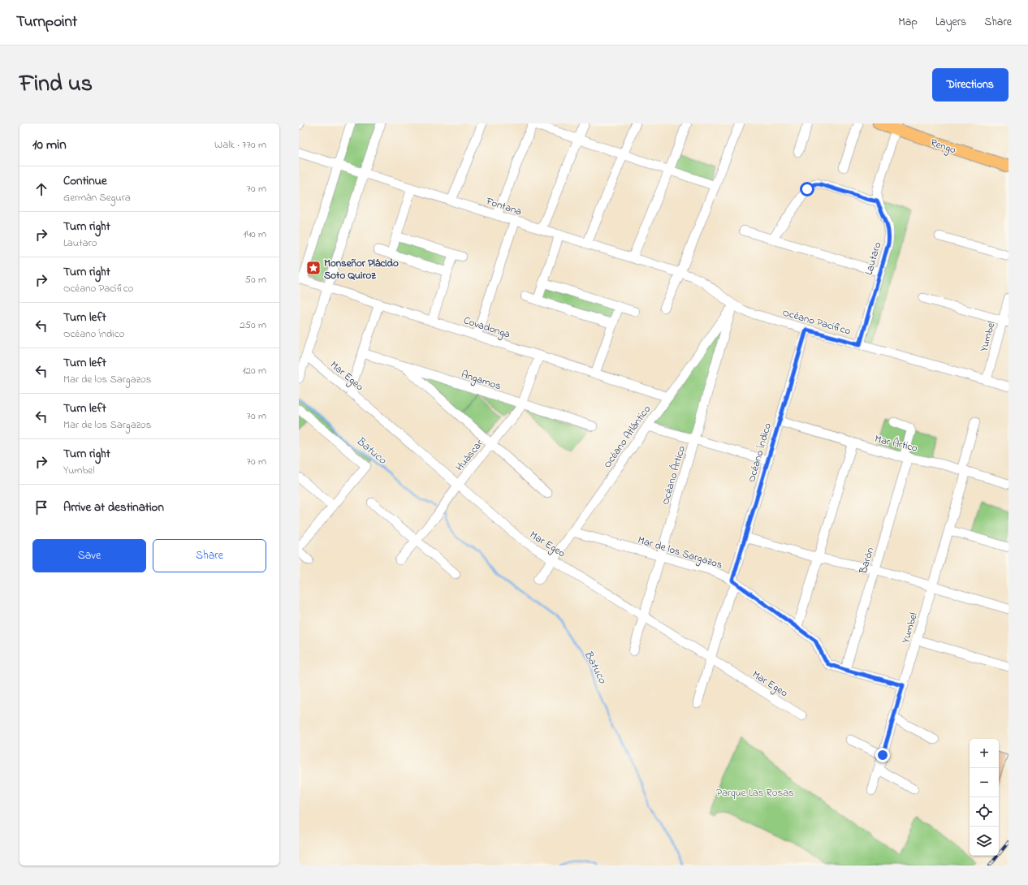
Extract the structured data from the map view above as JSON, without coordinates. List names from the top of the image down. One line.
{"streets":{"main road":["Rengo"],"street":["Fontana","Lautaro","Océano Pacífico","Covadonga","Yumbel","Mar Egeo","Angamos","Océano Atlántico","Mar Ártico","Océano Índico","Huáscar","Océano Ártico","Mar de los Sargazos","Barón"]},"crossings":[["Rengo","Lautaro"],["Fontana","Océano Pacífico"],["Lautaro","Océano Pacífico"],["Océano Pacífico","Yumbel"],["Océano Pacífico","Océano Atlántico"],["Océano Pacífico","Océano Índico"],["Océano Pacífico","Océano Ártico"],["Covadonga","Océano Atlántico"],["Covadonga","Huáscar"],["Yumbel","Mar Ártico"],["Yumbel","Mar de los Sargazos"],["Mar Egeo","Océano Atlántico"],["Mar Egeo","Océano Índico"],["Mar Egeo","Huáscar"],["Mar Egeo","Océano Ártico"],["Angamos","Huáscar"],["Océano Atlántico","Océano Ártico"],["Océano Atlántico","Mar de los Sargazos"],["Mar Ártico","Océano Índico"],["Mar Ártico","Barón"],["Océano Índico","Mar de los Sargazos"],["Océano Ártico","Mar de los Sargazos"],["Mar de los Sargazos","Barón"]],"water":["Batuco"],"parks":["Parque Las Rosas"],"places":{"place":["Monseñor Plácido Soto Quiroz"]},"page":{"header":"Turnpoint","nav":["Map","Layers","Share"],"title":"Find us","buttons":["Directions",["Save","Share"]],"heading":["10 min","Walk · 770 m"],"list":[["Continue","Germán Segura","70 m"],["Turn right","Lautaro","140 m"],["Turn right","Océano Pacífico","50 m"],["Turn left","Océano Índico","250 m"],["Turn left","Mar de los Sargazos","120 m"],["Turn left","Mar de los Sargazos","70 m"],["Turn right","Yumbel","70 m"],"Arrive at destination"],"map_buttons":["+","−"]}}
